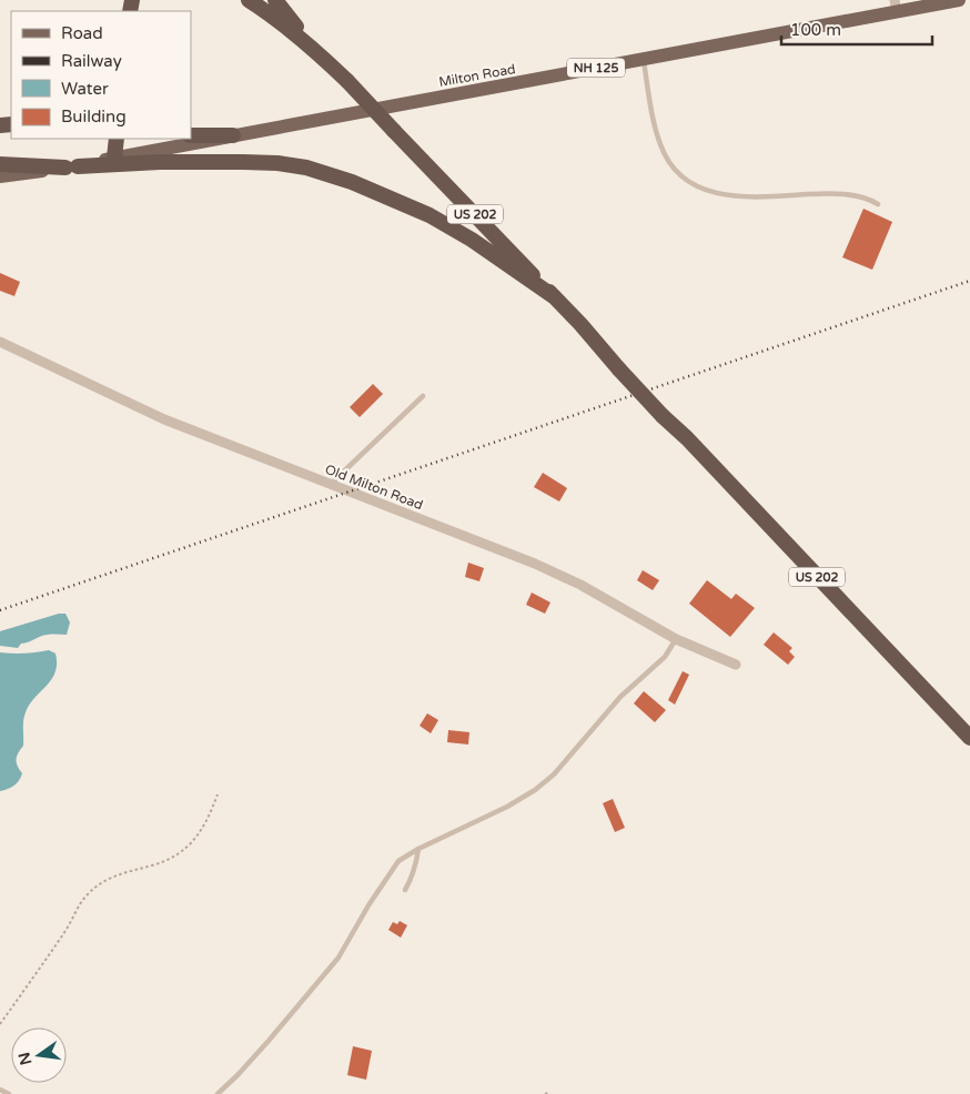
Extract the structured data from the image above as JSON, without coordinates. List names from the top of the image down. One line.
{"streets":{"highway":["US 202"],"main road":["NH 125","Milton Road"],"street":["Old Milton Road"]},"legend":["Road","Railway","Water","Building"],"scale_bar":"100 m","north":"left"}
